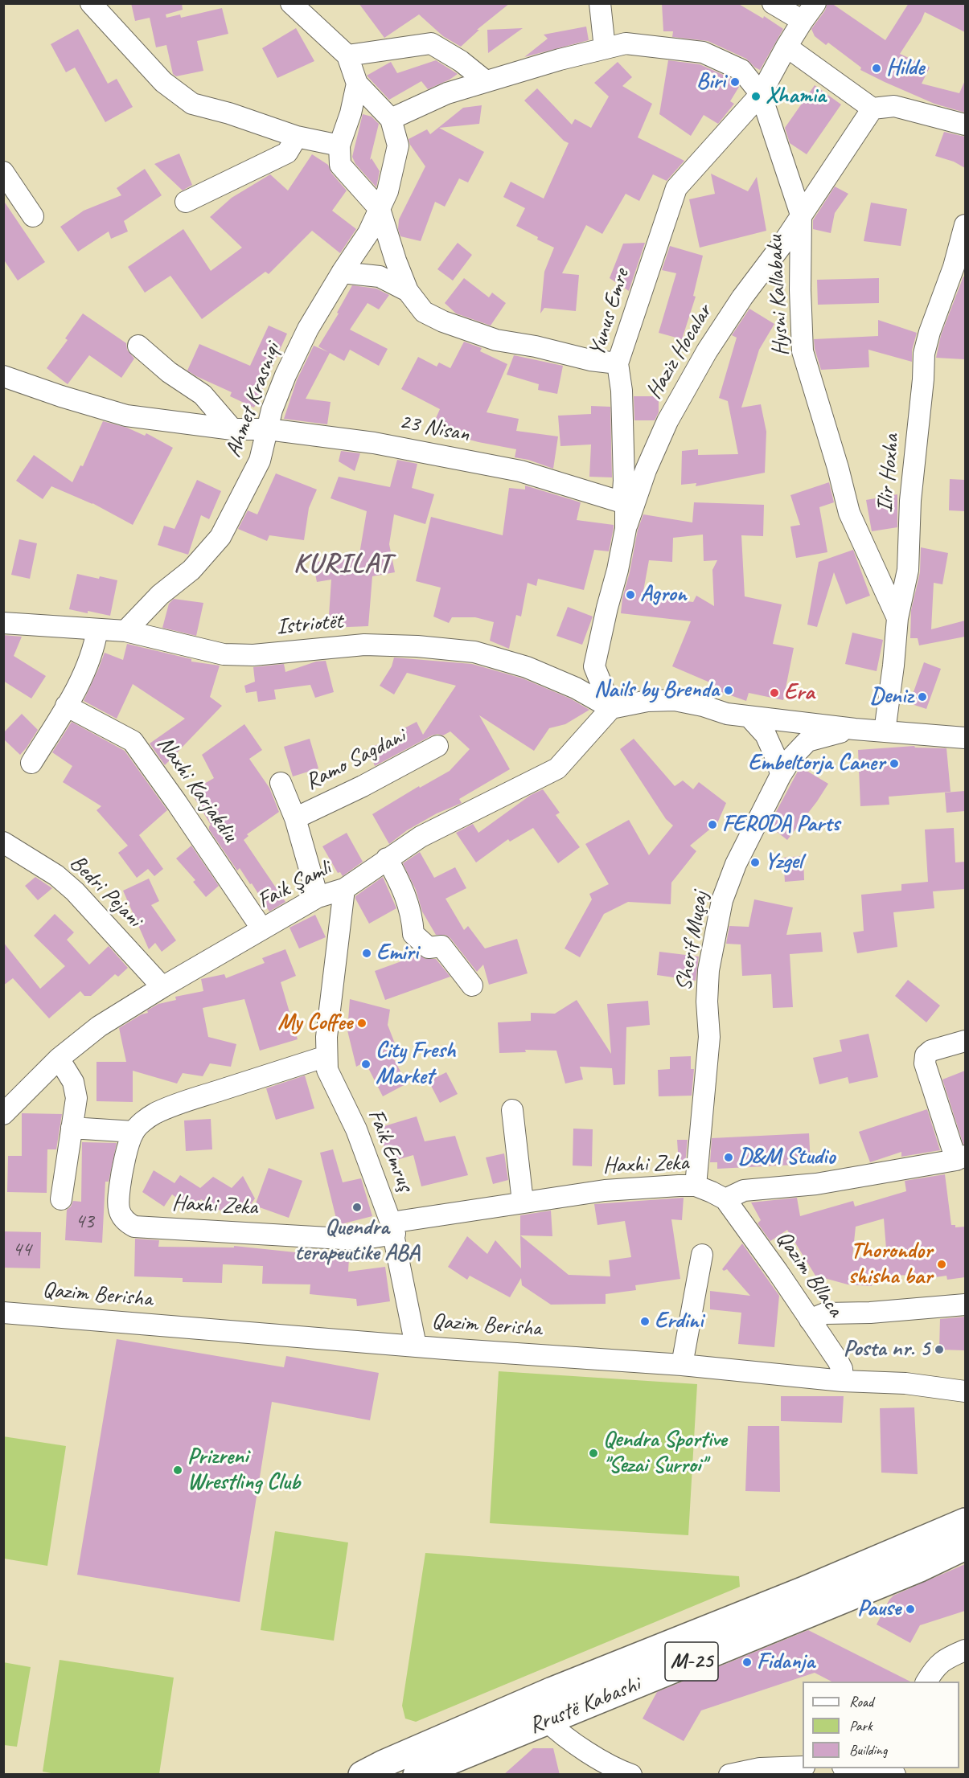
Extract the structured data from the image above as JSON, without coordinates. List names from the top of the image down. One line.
{"streets":{"main road":["M-25","Rrustë Kabashi"],"street":["Hysni Kallabaku","Yunus Emre","Haziz Hocalar","Ahmet Krasniqi","23 Nisan","Ilir Hoxha","Istriotët","Ramo Sagdani","Naxhi Karjakdiu","Faik Şamli","Bedri Pejani","Sherif Muçaj","Faik Emruş","Haxhi Zeka","Qazim Bllaca","Qazim Berisha"]},"crossings":[["Hysni Kallabaku","Haziz Hocalar"],["Hysni Kallabaku","Ilir Hoxha"],["Yunus Emre","Haziz Hocalar"],["Yunus Emre","23 Nisan"],["Yunus Emre","Istriotët"],["Yunus Emre","Faik Şamli"],["Ahmet Krasniqi","23 Nisan"],["Ahmet Krasniqi","Istriotët"],["Istriotët","Faik Şamli"],["Ramo Sagdani","Faik Şamli"],["Naxhi Karjakdiu","Faik Şamli"],["Faik Şamli","Bedri Pejani"],["Faik Şamli","Faik Emruş"],["Sherif Muçaj","Haxhi Zeka"],["Faik Emruş","Haxhi Zeka"],["Faik Emruş","Qazim Berisha"],["Haxhi Zeka","Qazim Bllaca"],["Qazim Bllaca","Qazim Berisha"]],"districts":["KURILAT"],"places":["Hilde","Biri","Xhamia","Agron","Nails by Brenda","Era","Deniz","Embeltorja Caner","FERODA Parts","Yzgel","Emiri","My Coffee","City Fresh Market","D&M Studio","Quendra terapeutike ABA","Thorondor shisha bar","Erdini","Posta nr. 5","Qendra Sportive \"Sezai Surroi\"","Prizreni Wrestling Club","Pause","Fidanja"],"house_numbers":["43","44"],"legend":["Road","Park","Building"]}
